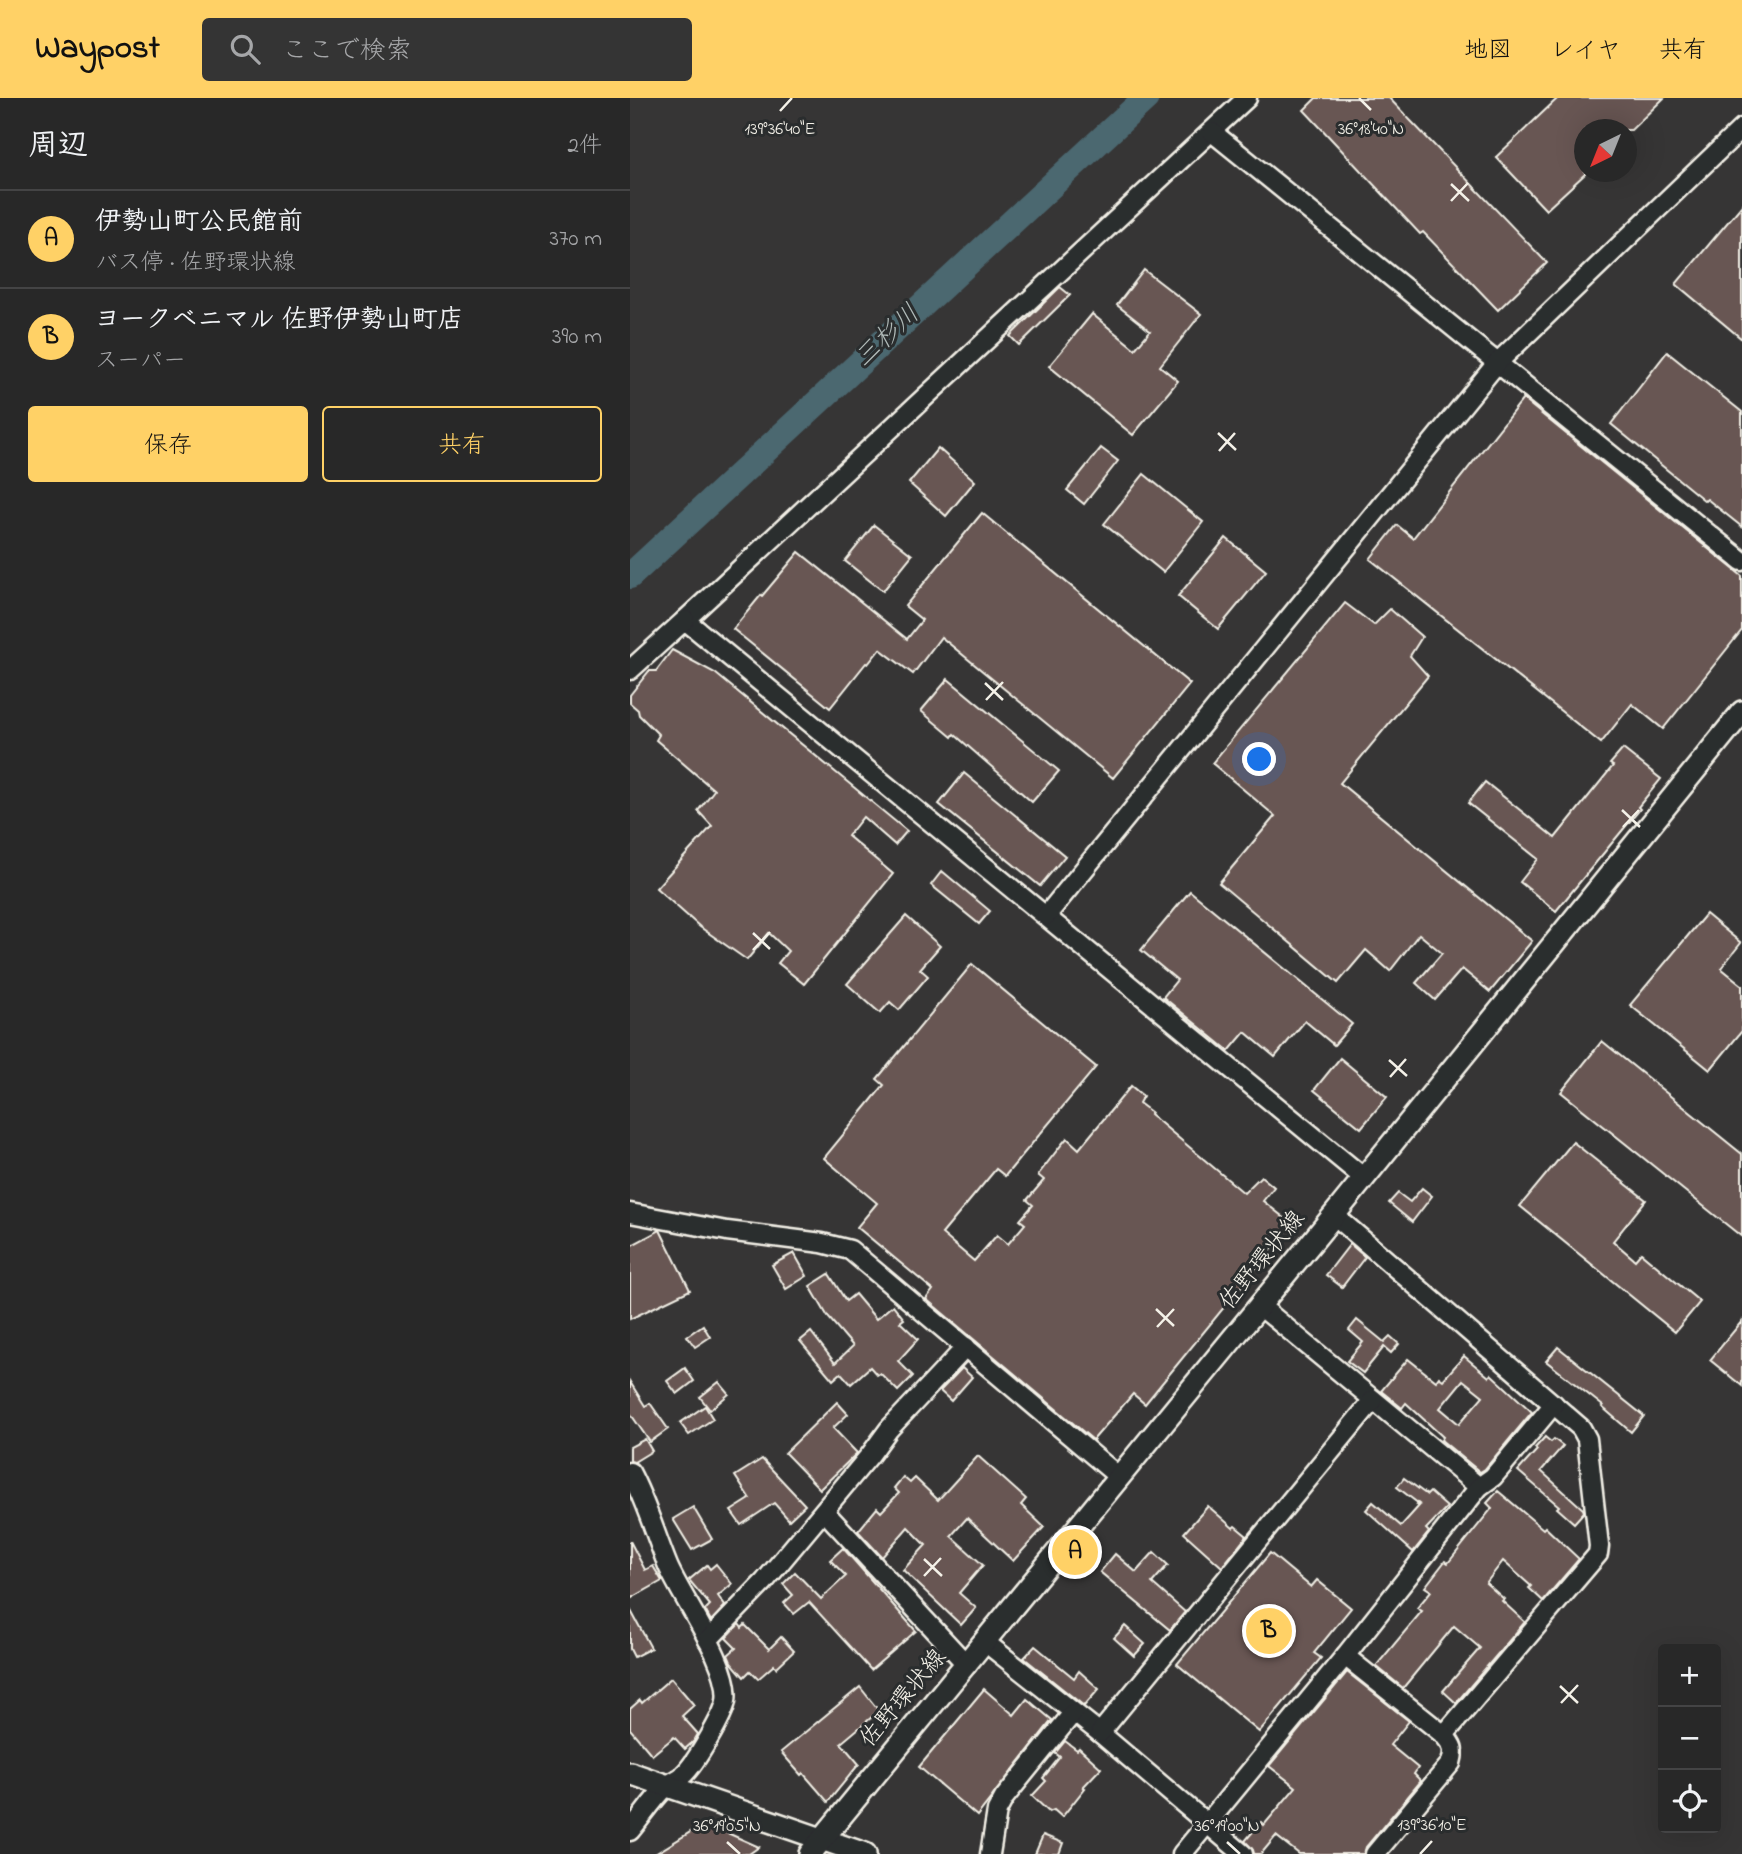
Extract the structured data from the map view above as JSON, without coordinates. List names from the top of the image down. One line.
{"streets":{"main road":["佐野環状線"]},"water":["三杉川"],"north":"bottom left","page":{"header":"Waypost","search":"ここで検索","nav":["地図","レイヤ","共有"],"heading":["周辺","2件"],"list":[{"mark":"A","name":"伊勢山町公民館前","note":"バス停 · 佐野環状線","value":"370 m"},{"mark":"B","name":"ヨークベニマル 佐野伊勢山町店","note":"スーパー","value":"390 m"}],"buttons":["保存","共有"],"pins":["A","B"],"map_buttons":["+","−"]},"coordinates":["36°18'40\"N","139°36'40\"E","139°36'10\"E","36°19'05\"N","36°19'00\"N"]}
